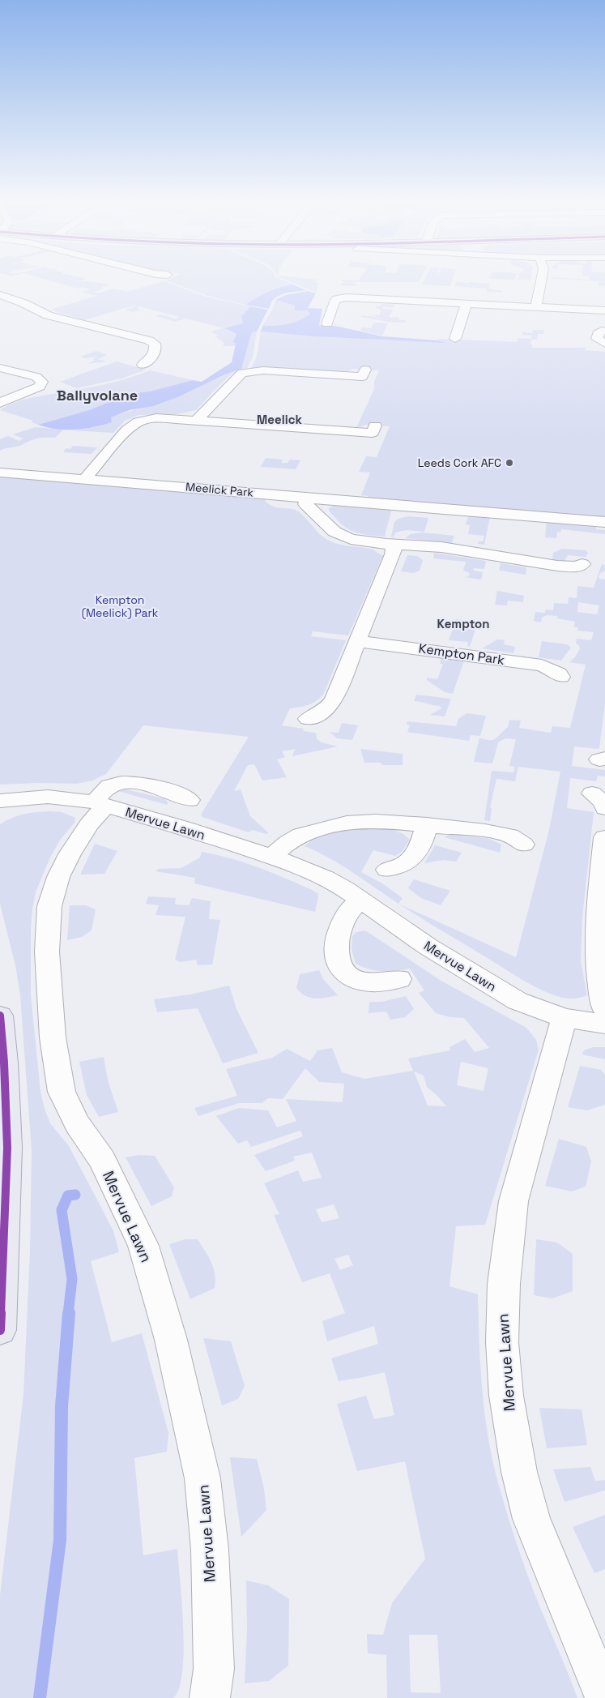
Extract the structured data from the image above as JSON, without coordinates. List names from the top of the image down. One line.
{"streets":{"street":["Meelick Park","Kempton Park","Mervue Lawn"]},"districts":["Ballyvolane","Meelick","Kempton"],"parks":["Kempton (Meelick) Park"],"places":["Leeds Cork AFC"]}
